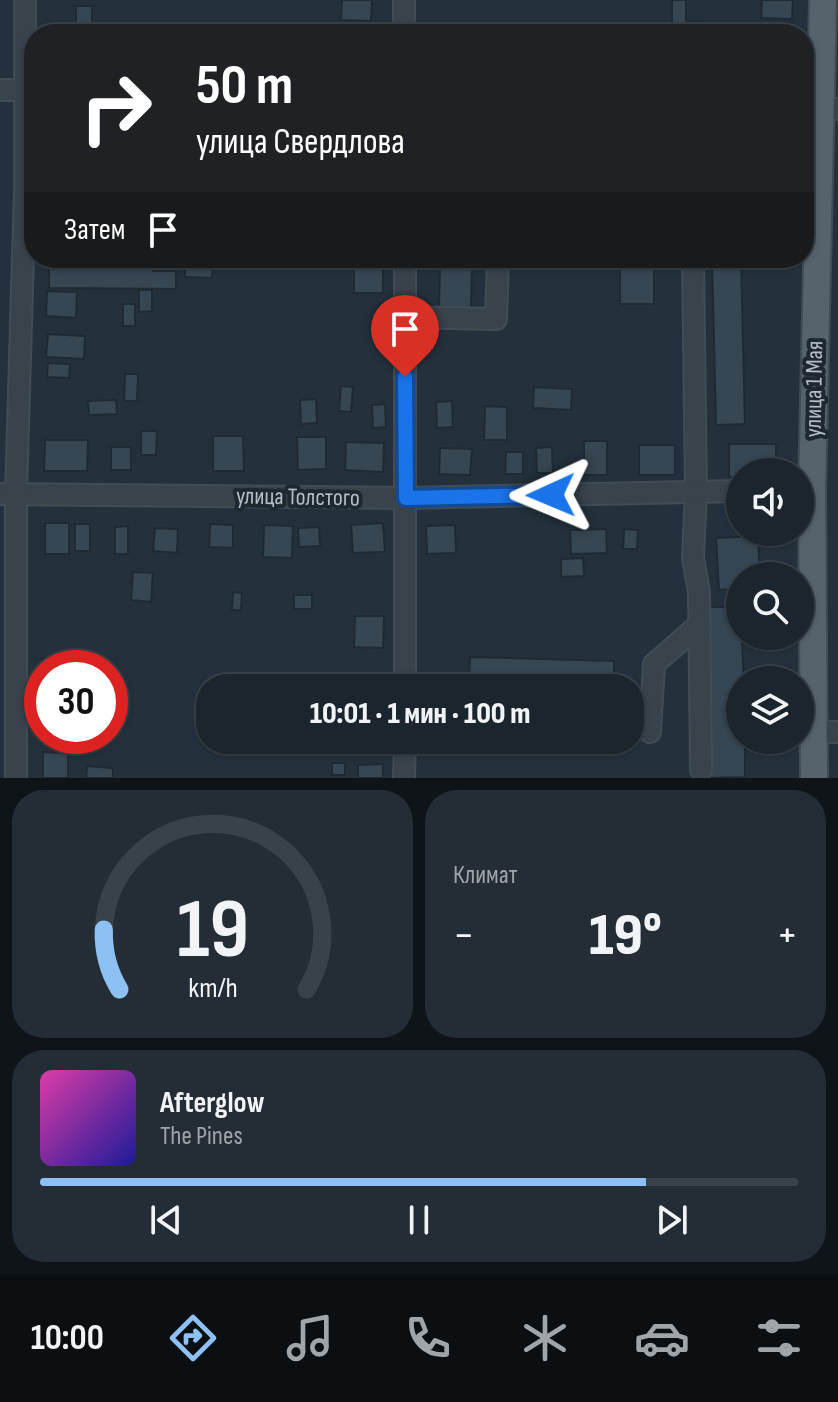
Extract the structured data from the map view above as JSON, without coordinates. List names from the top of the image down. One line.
{"streets":{"main road":["улица 1 Мая"],"street":["улица Толстого"]},"page":{"turn":["50 m","улица Свердлова"],"then":"Затем","limit":"30","trip":"10:01 · 1 мин · 100 m","tile":"Климат","heat":["−","19°","+"],"song":["Afterglow","The Pines"],"tabs":"10:00","gauge":["19","km/h"]}}
